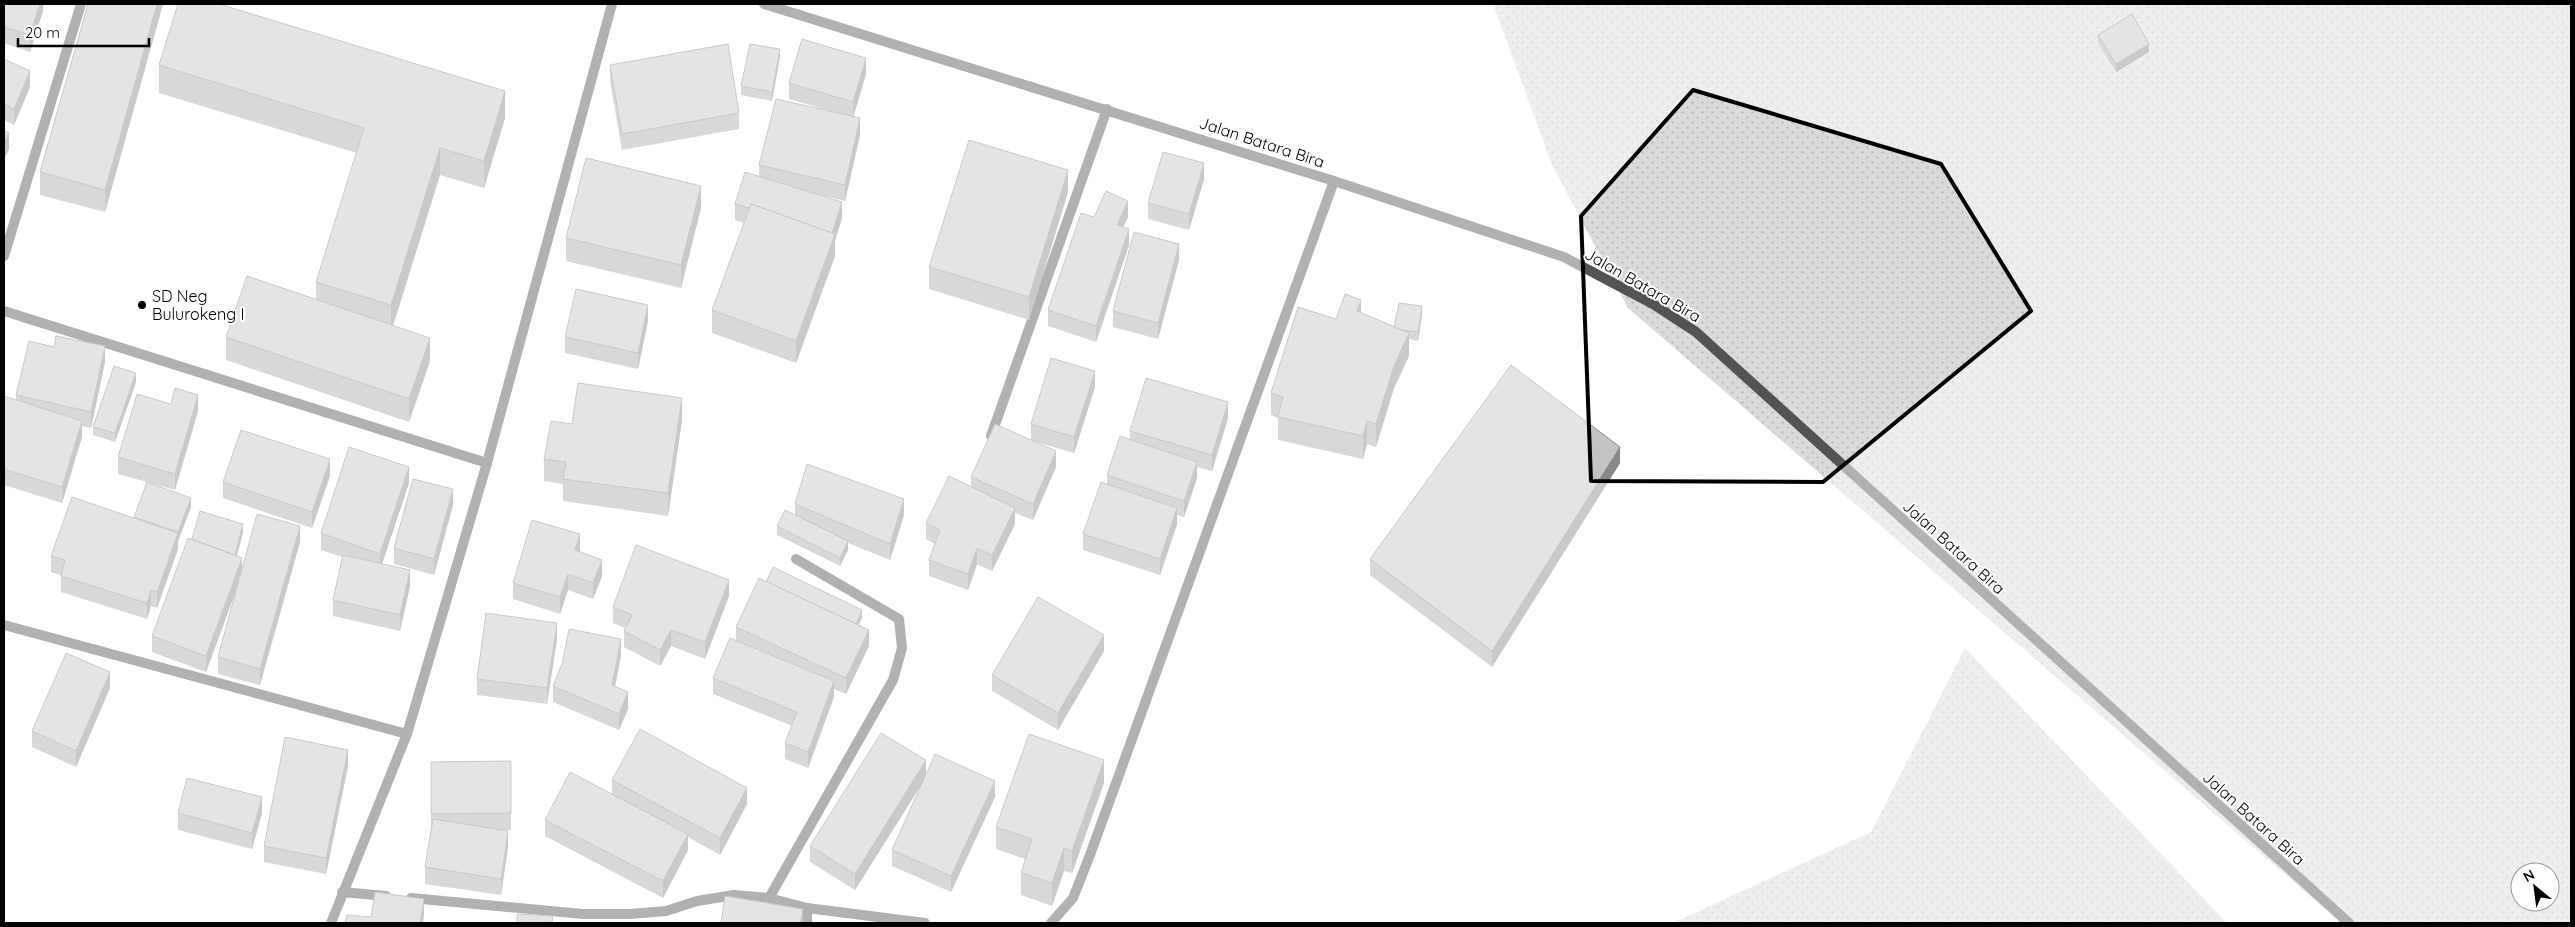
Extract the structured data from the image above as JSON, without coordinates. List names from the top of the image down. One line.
{"streets":{"street":["Jalan Batara Bira"]},"places":["SD Neg Bulurokeng I"],"scale_bar":"20 m","north":"top left"}
